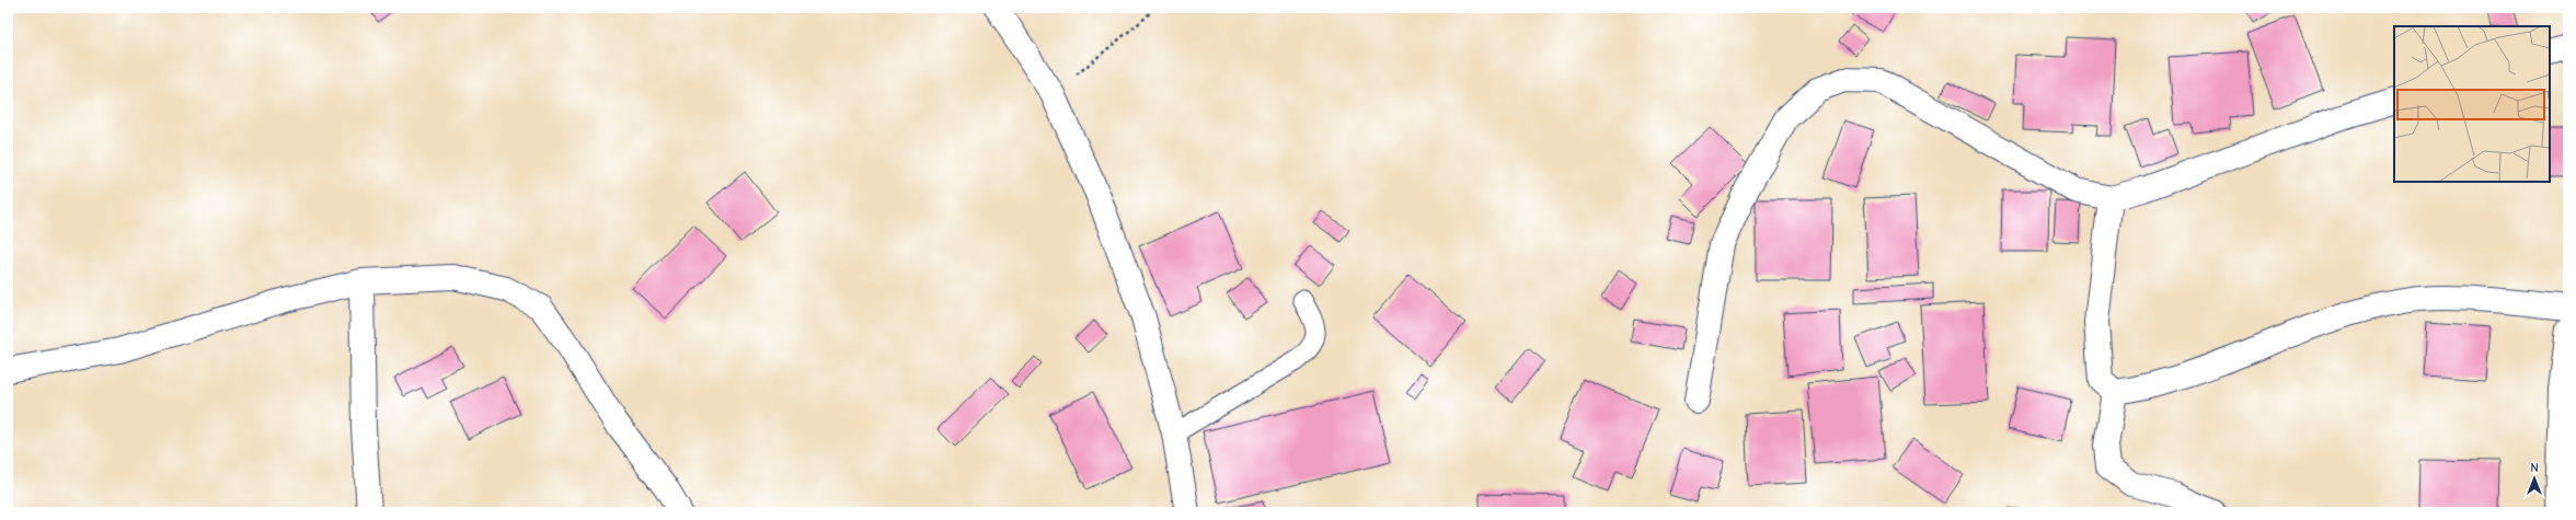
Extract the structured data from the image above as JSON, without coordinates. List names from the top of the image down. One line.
{"north":"top"}
